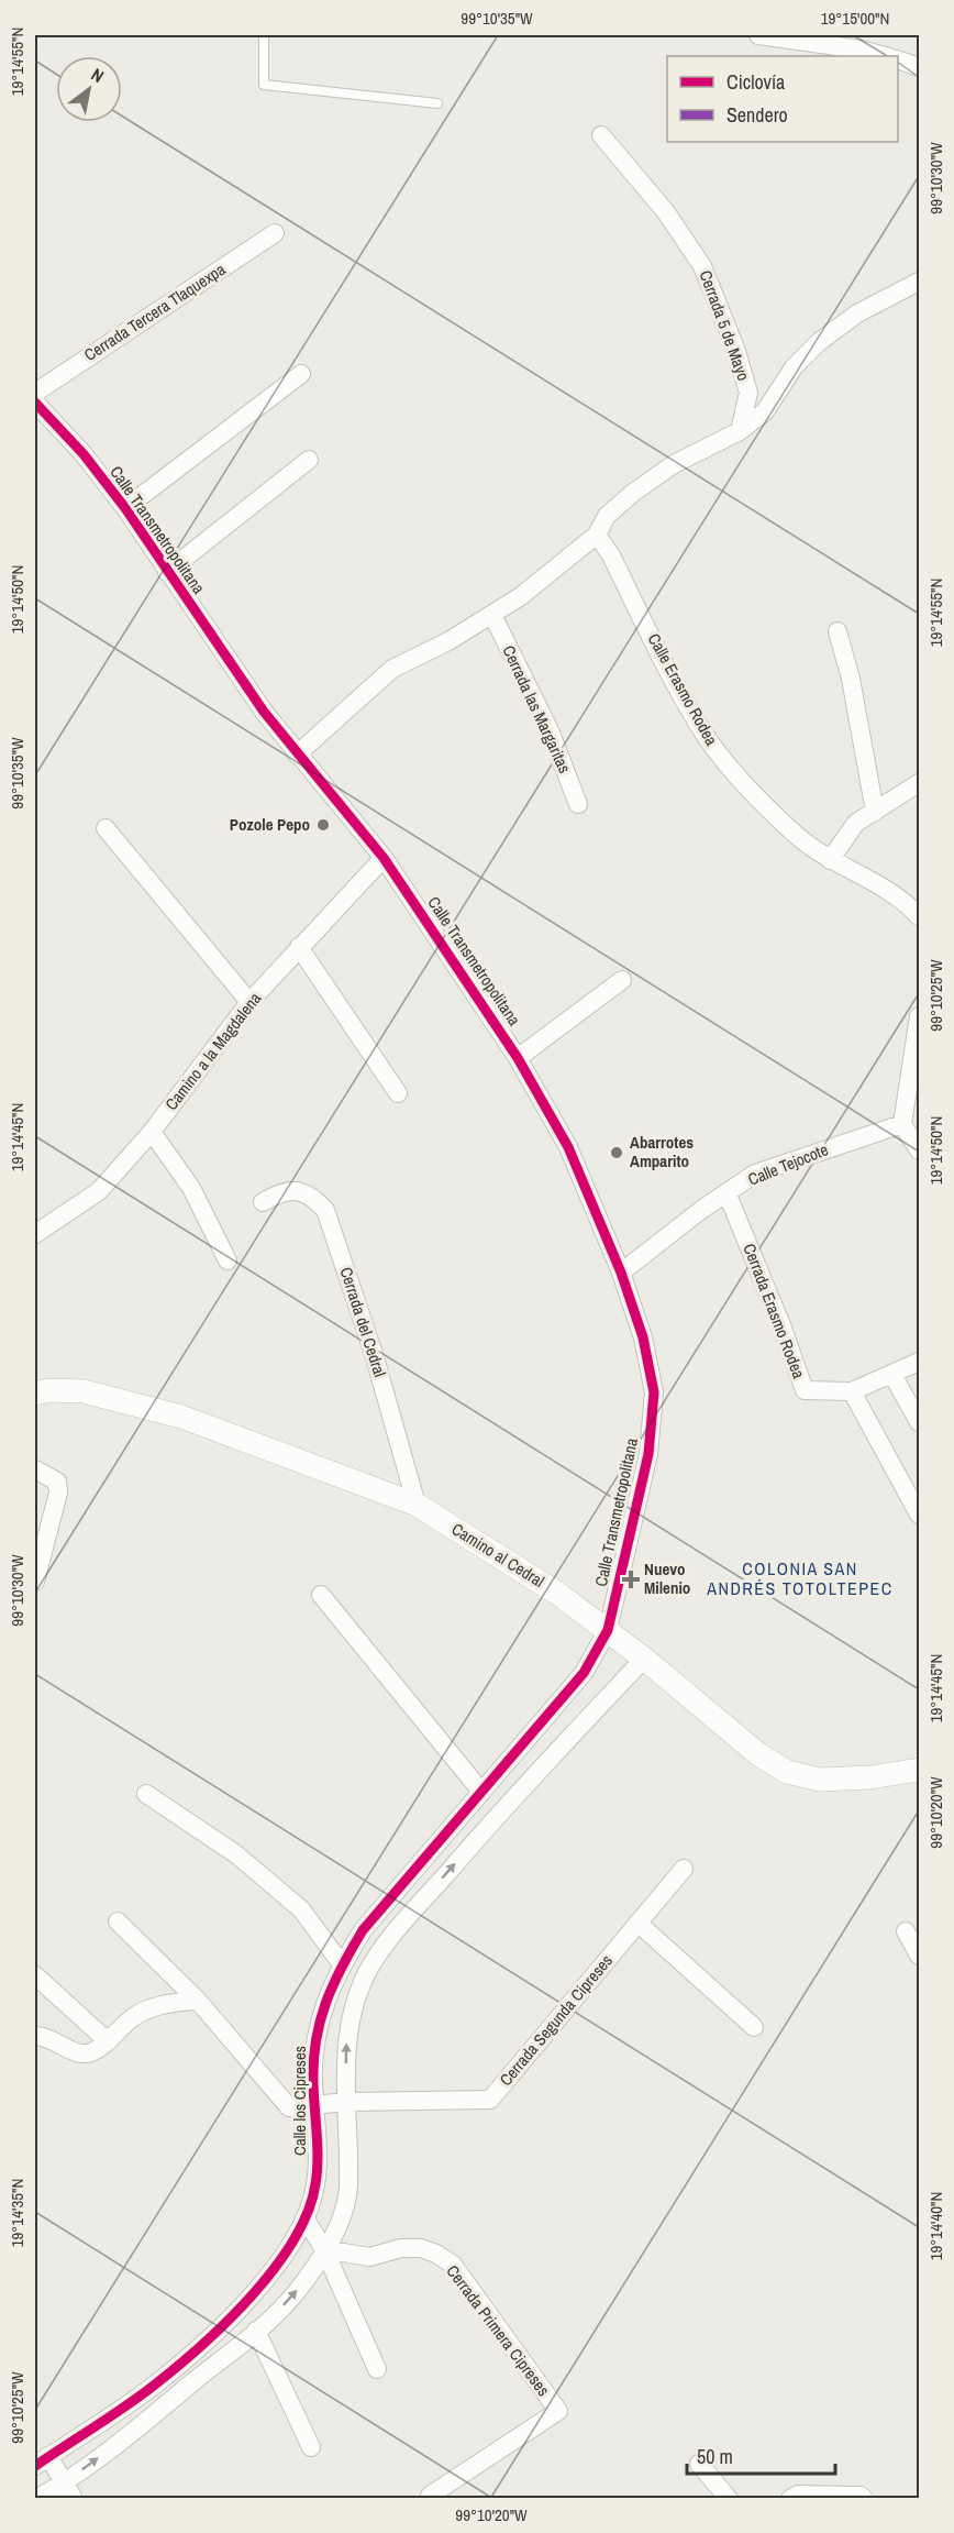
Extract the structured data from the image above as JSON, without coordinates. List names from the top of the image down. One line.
{"streets":{"street":["Cerrada Tercera Tlaquexpa","Cerrada 5 de Mayo","Calle Transmetropolitana","Calle Erasmo Rodea","Cerrada las Margaritas","Camino a la Magdalena","Calle Tejocote","Cerrada Erasmo Rodea","Cerrada del Cedral","Camino al Cedral","Cerrada Segunda Cipreses","Calle los Cipreses","Cerrada Primera Cipreses"]},"crossings":[["Calle Transmetropolitana","Camino a la Magdalena"],["Calle Transmetropolitana","Calle Tejocote"],["Calle Transmetropolitana","Camino al Cedral"],["Calle Transmetropolitana","Calle los Cipreses"],["Calle Tejocote","Cerrada Erasmo Rodea"],["Cerrada del Cedral","Camino al Cedral"],["Camino al Cedral","Calle los Cipreses"],["Cerrada Segunda Cipreses","Calle los Cipreses"]],"districts":["COLONIA SAN ANDRÉS TOTOLTEPEC"],"places":{"other":["Pozole Pepo","Abarrotes Amparito"],"health":["Nuevo Milenio"]},"legend":["Ciclovía","Sendero"],"scale_bar":"50 m","north":"top right","coordinates":["99°10'35\"W","19°15'00\"N","19°14'55\"N","99°10'30\"W","19°14'50\"N","99°10'25\"W","19°14'45\"N","99°10'20\"W","19°14'35\"N","19°14'40\"N"]}
